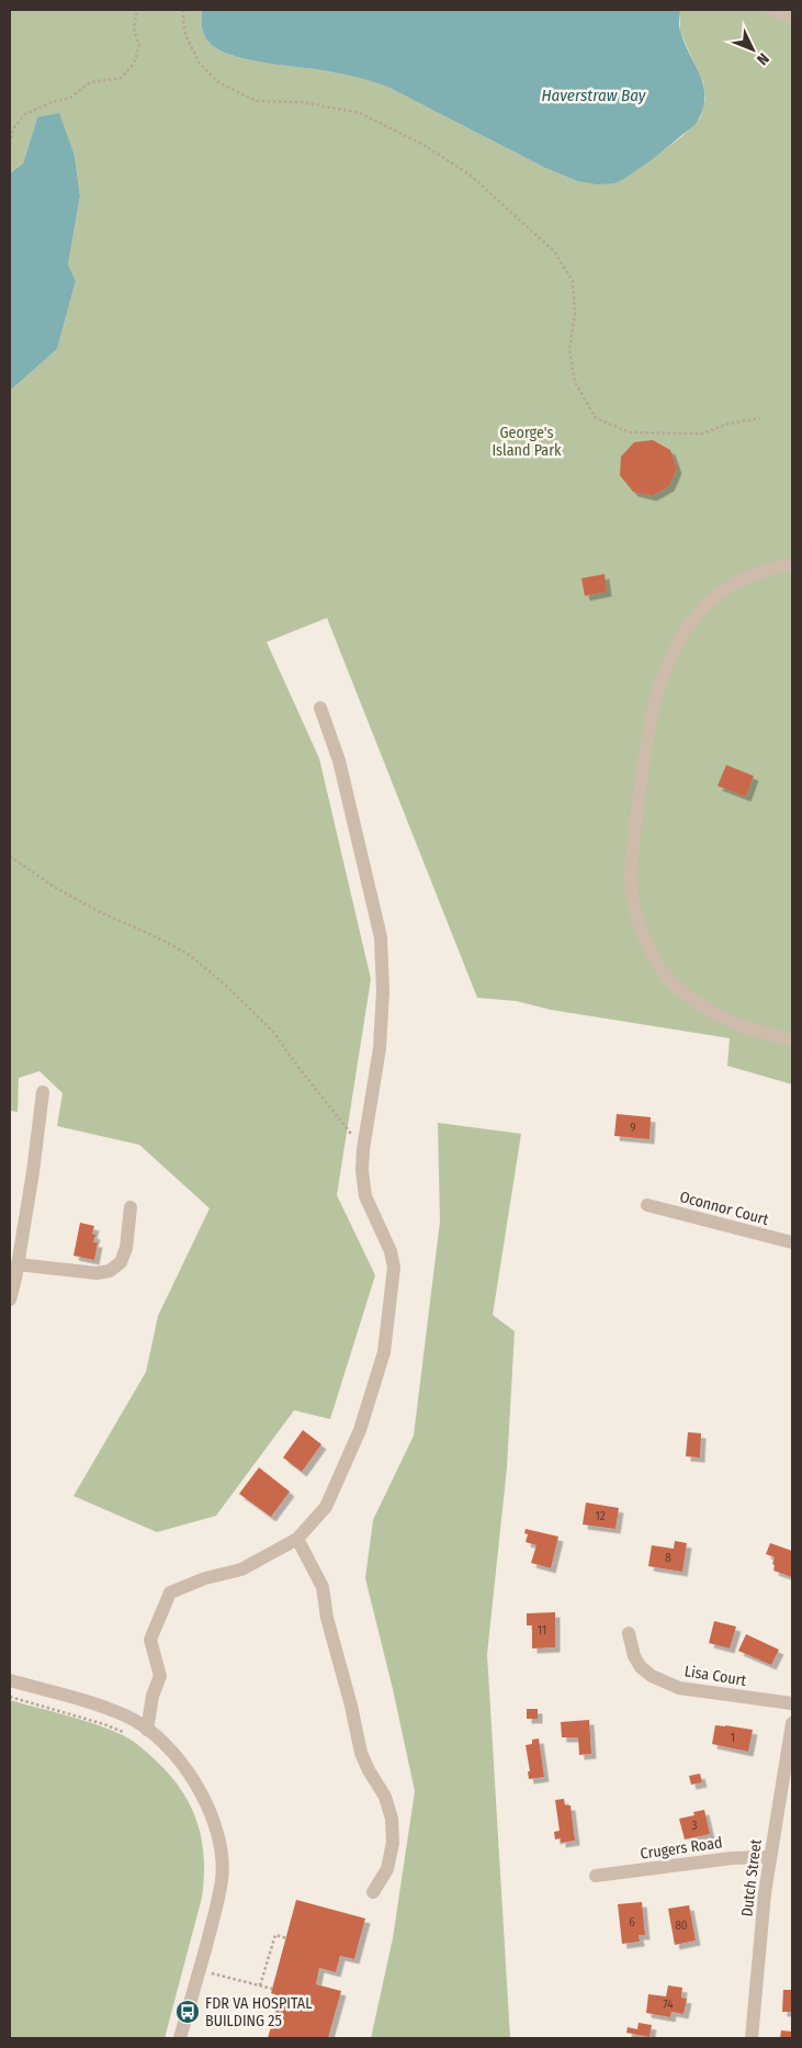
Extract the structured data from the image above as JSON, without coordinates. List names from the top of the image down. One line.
{"streets":{"street":["Oconnor Court","Lisa Court","Crugers Road","Dutch Street"]},"crossings":[["Crugers Road","Dutch Street"]],"water":["Haverstraw Bay"],"parks":["George's Island Park"],"places":{"bus stop":["FDR VA HOSPITAL BUILDING 25"]},"house_numbers":["9","12","8","11","1","3","6","80","74"],"north":"bottom right"}
